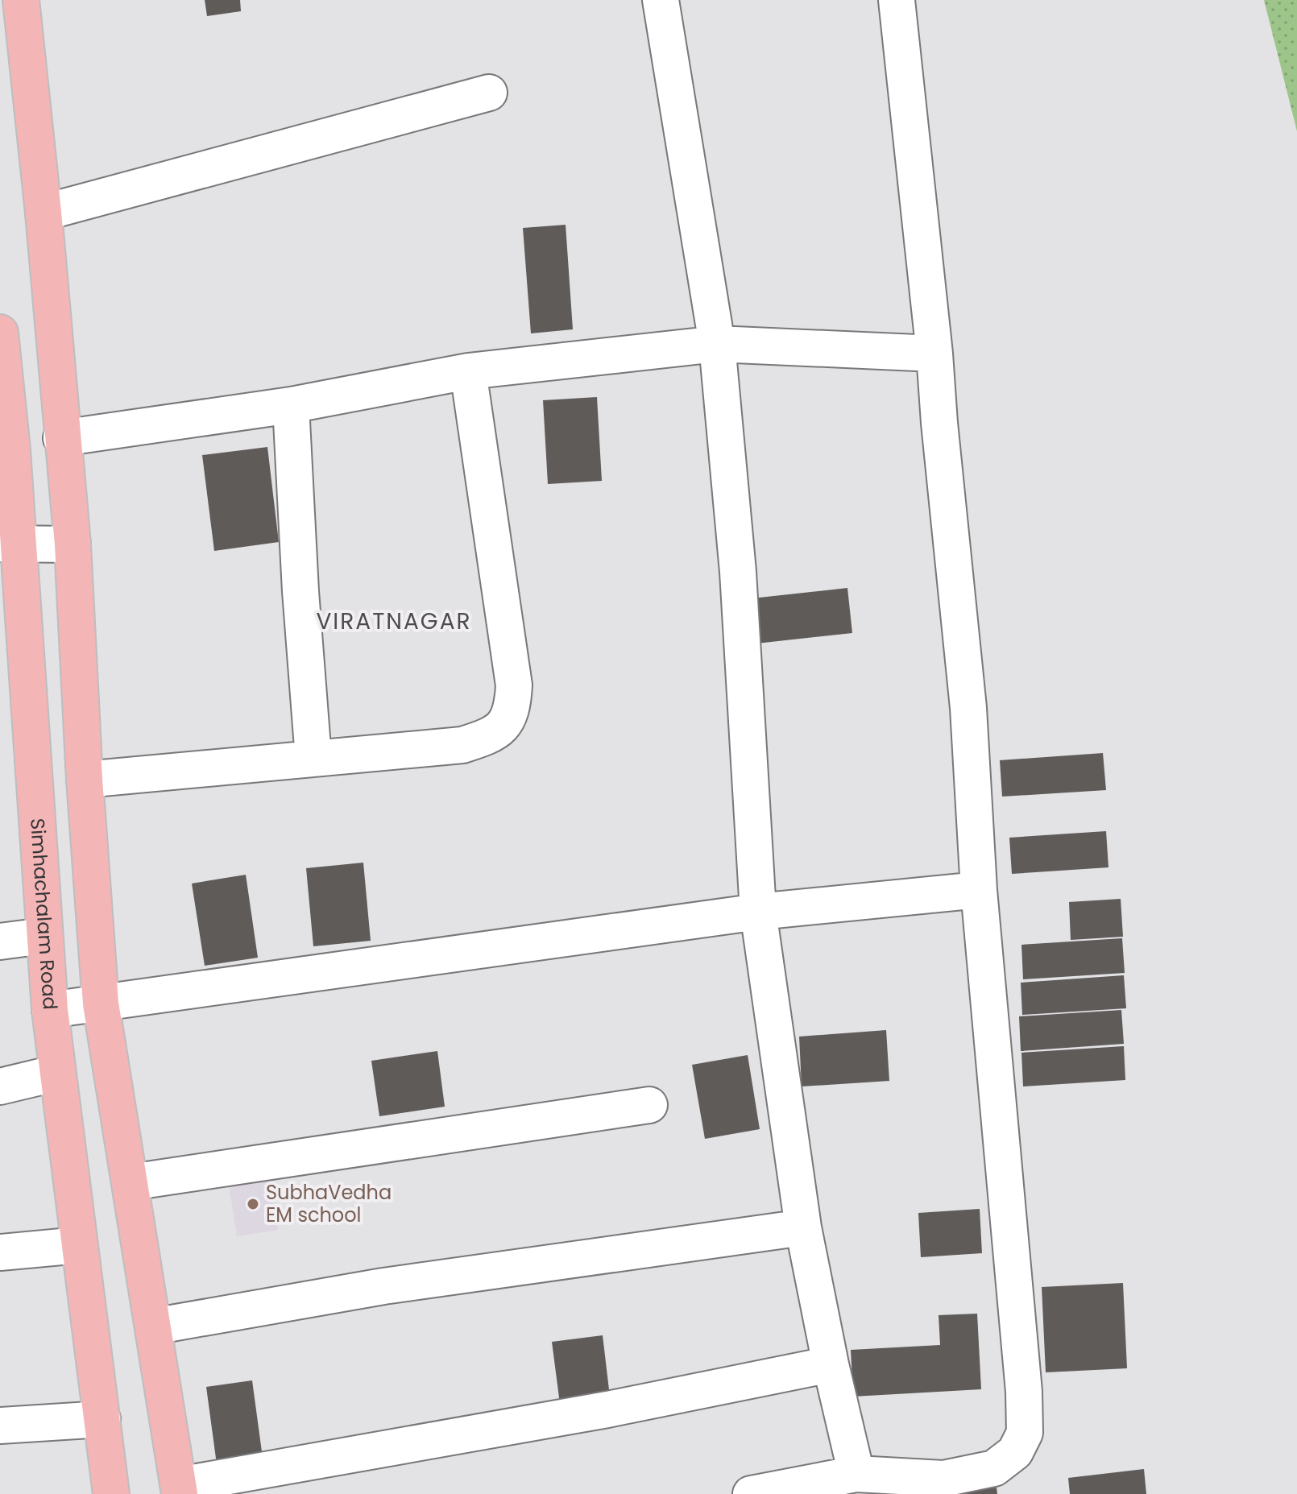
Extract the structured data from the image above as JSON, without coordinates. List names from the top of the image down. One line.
{"streets":{"main road":["Simhachalam Road"]},"districts":["VIRATNAGAR"],"places":["SubhaVedha EM school"]}
